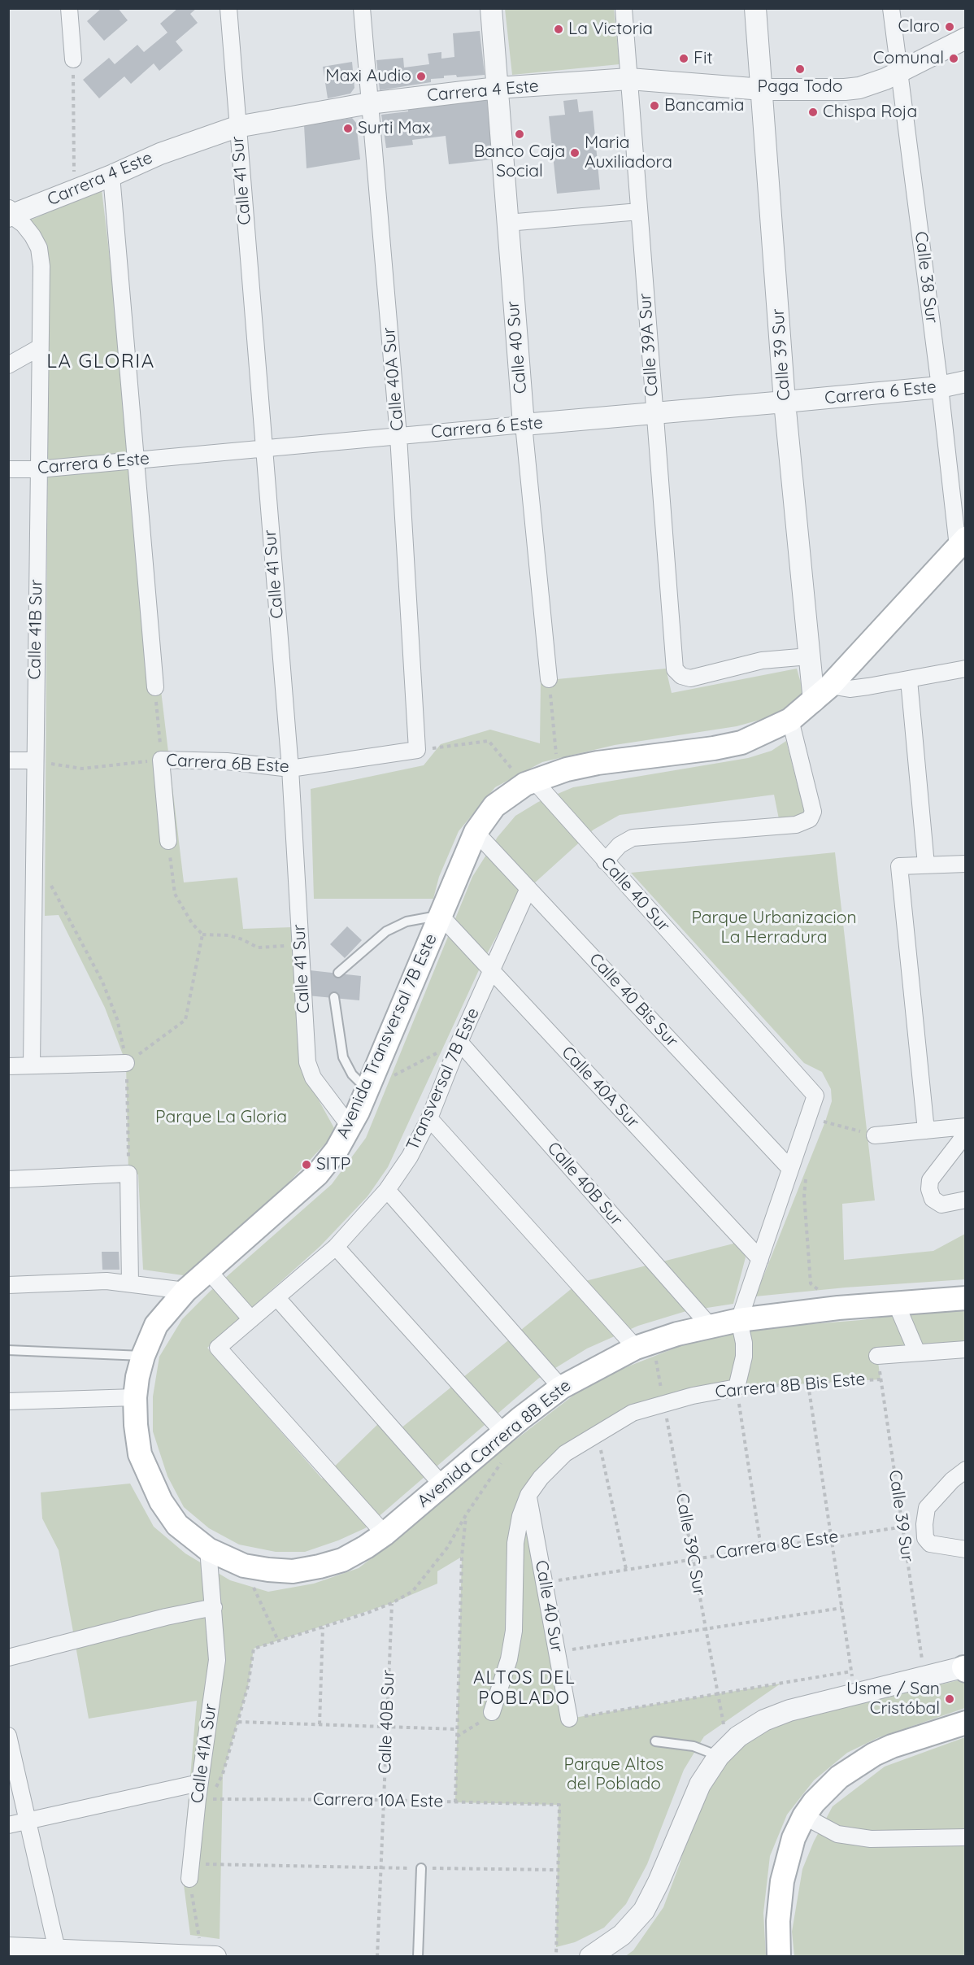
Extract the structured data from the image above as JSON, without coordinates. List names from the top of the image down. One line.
{"streets":{"main road":["Avenida Transversal 7B Este","Avenida Carrera 8B Este"],"street":["Carrera 4 Este","Calle 41 Sur","Calle 38 Sur","Calle 39A Sur","Calle 40 Sur","Calle 39 Sur","Calle 40A Sur","Carrera 6 Este","Calle 41B Sur","Carrera 6B Este","Calle 40 Bis Sur","Transversal 7B Este","Calle 40B Sur","Carrera 8B Bis Este","Calle 41A Sur"],"path":["Calle 39C Sur","Carrera 8C Este","Carrera 10A Este"]},"crossings":[["Carrera 4 Este","Calle 41 Sur"],["Carrera 4 Este","Calle 38 Sur"],["Carrera 4 Este","Calle 39A Sur"],["Carrera 4 Este","Calle 40 Sur"],["Carrera 4 Este","Calle 39 Sur"],["Carrera 4 Este","Calle 40A Sur"],["Carrera 4 Este","Calle 41B Sur"],["Calle 41 Sur","Carrera 6 Este"],["Calle 41 Sur","Carrera 6B Este"],["Calle 41 Sur","Avenida Transversal 7B Este"],["Calle 38 Sur","Carrera 6 Este"],["Calle 38 Sur","Avenida Transversal 7B Este"],["Calle 39A Sur","Calle 39 Sur"],["Calle 39A Sur","Carrera 6 Este"],["Calle 40 Sur","Carrera 6 Este"],["Calle 40 Sur","Avenida Transversal 7B Este"],["Calle 40 Sur","Carrera 8B Bis Este"],["Calle 40 Sur","Carrera 8C Este"],["Calle 39 Sur","Carrera 6 Este"],["Calle 39 Sur","Avenida Transversal 7B Este"],["Calle 39 Sur","Carrera 8B Bis Este"],["Calle 39 Sur","Carrera 8C Este"],["Calle 40A Sur","Carrera 6 Este"],["Calle 40A Sur","Carrera 6B Este"],["Calle 40A Sur","Avenida Transversal 7B Este"],["Calle 40A Sur","Transversal 7B Este"],["Carrera 6 Este","Calle 41B Sur"],["Calle 41B Sur","Carrera 6B Este"],["Calle 40 Bis Sur","Avenida Transversal 7B Este"],["Calle 40 Bis Sur","Transversal 7B Este"],["Avenida Transversal 7B Este","Avenida Carrera 8B Este"],["Transversal 7B Este","Calle 40B Sur"],["Transversal 7B Este","Avenida Carrera 8B Este"],["Calle 40B Sur","Avenida Carrera 8B Este"],["Calle 40B Sur","Carrera 10A Este"],["Carrera 8B Bis Este","Calle 39C Sur"],["Avenida Carrera 8B Este","Calle 39C Sur"],["Avenida Carrera 8B Este","Calle 41A Sur"],["Calle 39C Sur","Carrera 8C Este"]],"districts":["LA GLORIA","ALTOS DEL POBLADO"],"parks":["Parque Urbanizacion La Herradura","Parque La Gloria","Parque Altos del Poblado"],"places":["Claro","La Victoria","Fit","Comunal","Paga Todo","Maxi Audio","Bancamia","Chispa Roja","Surti Max","Banco Caja Social","Maria Auxiliadora","SITP","Usme / San Cristóbal"]}
